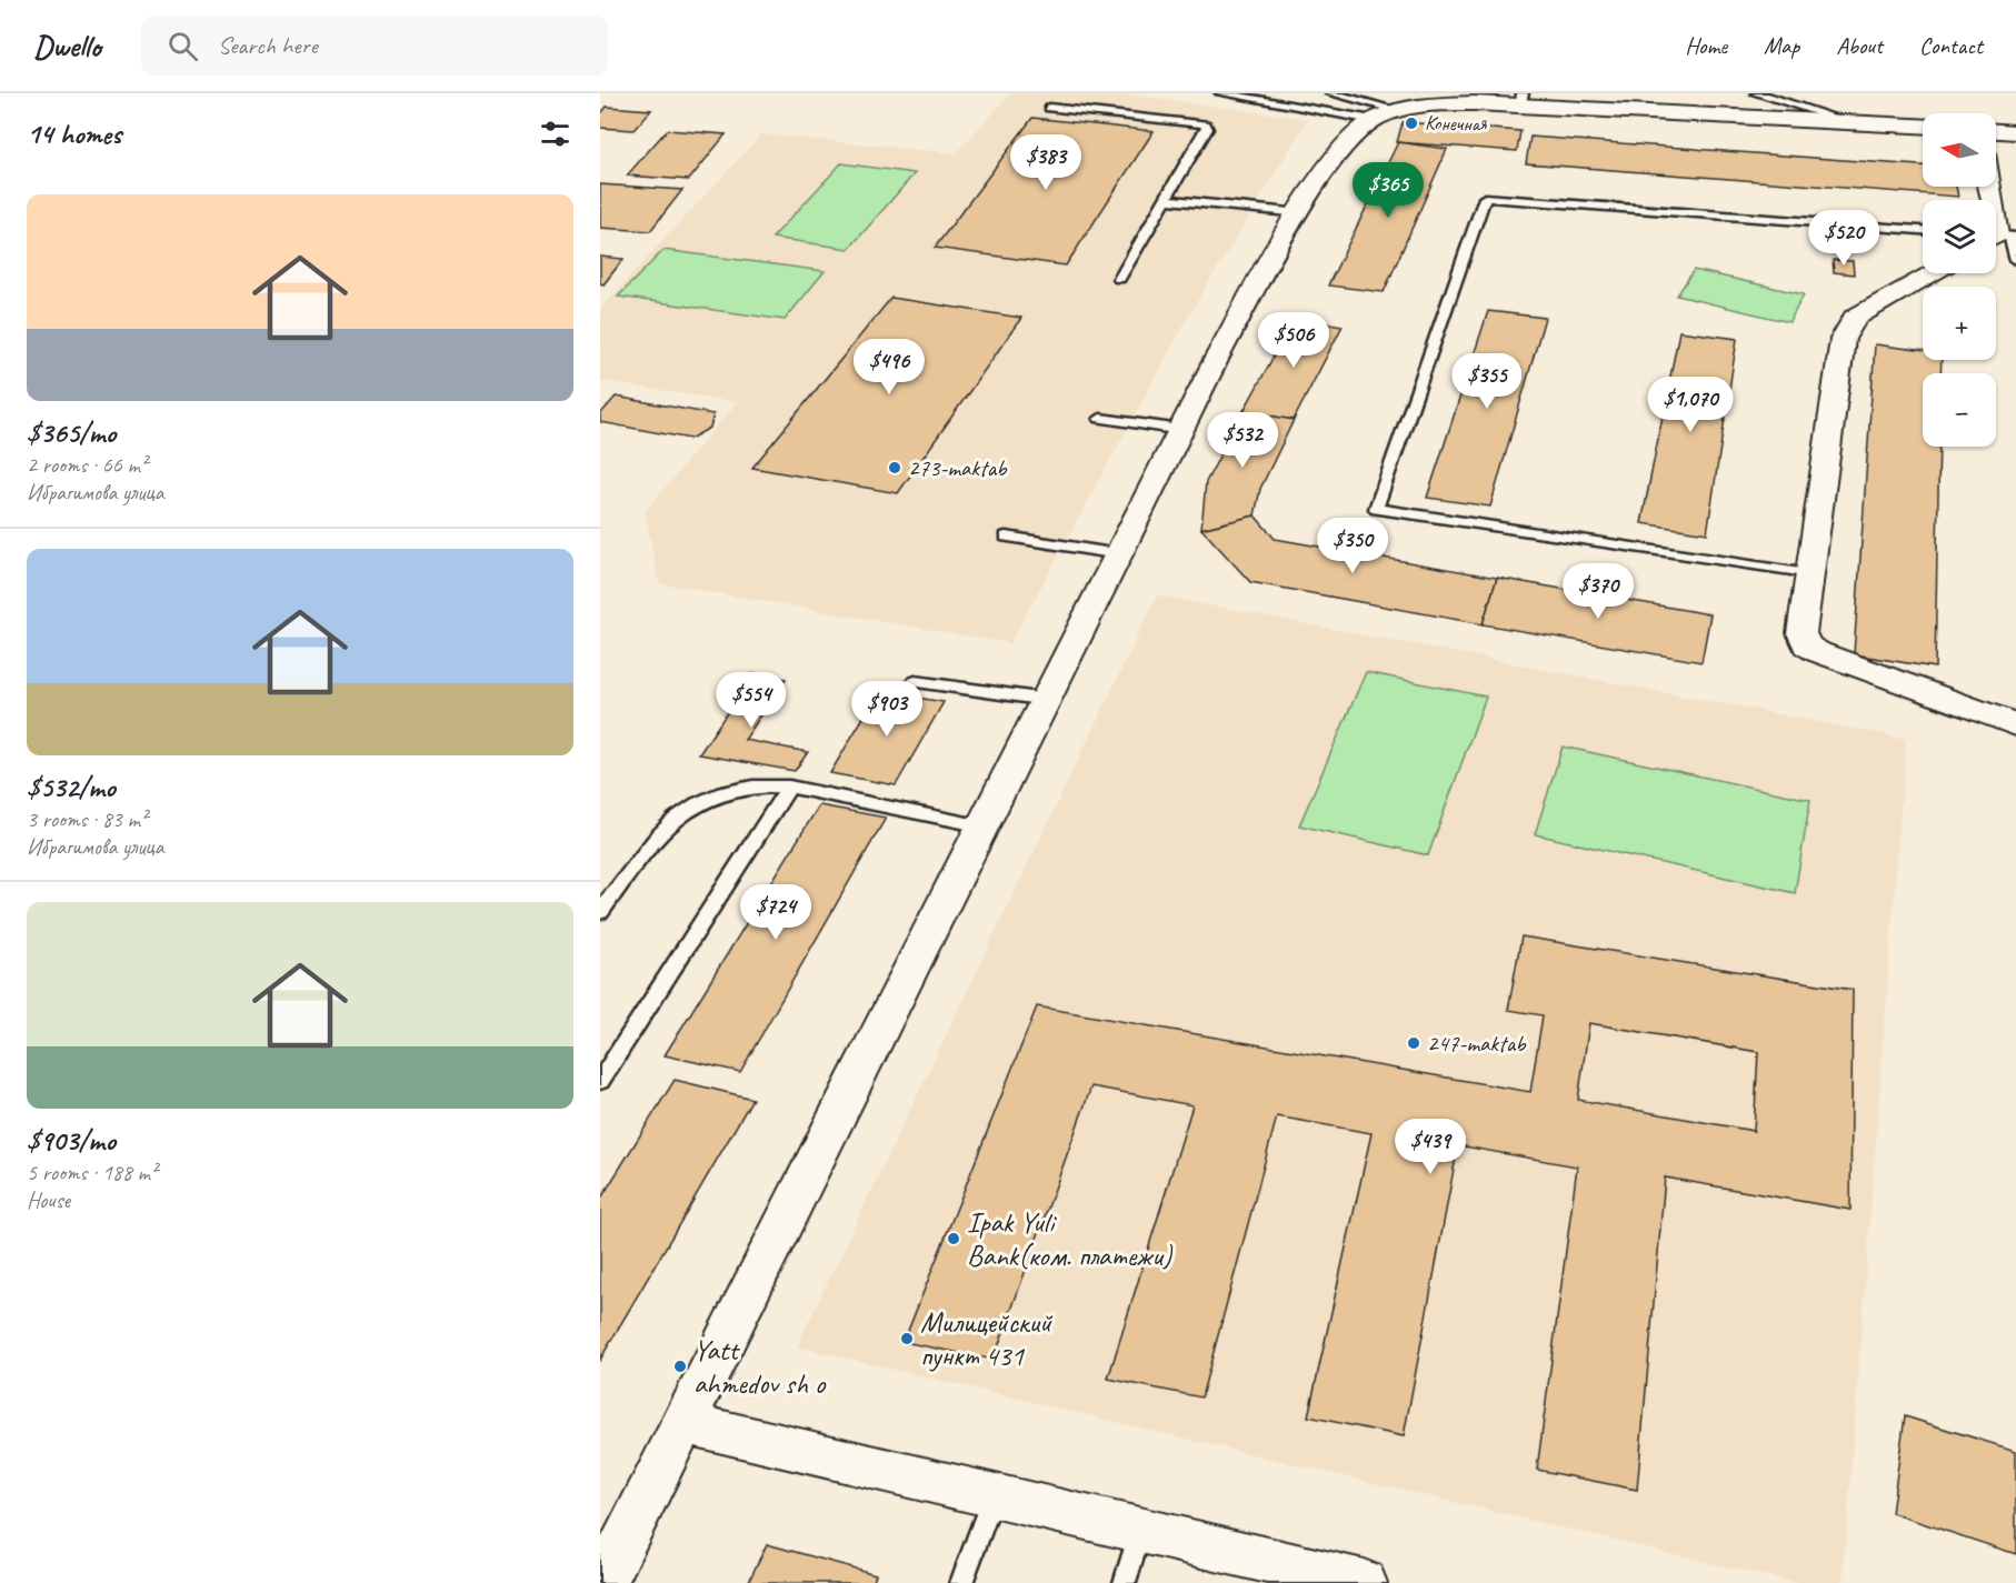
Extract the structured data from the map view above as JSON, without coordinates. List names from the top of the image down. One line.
{"places":["Конечная","273-maktab","247-maktab","Ipak Yuli Bank(ком. платежи)","Милицейский пункт 431","Yatt ahmedov sh o"],"north":"left","page":{"header":"Dwello","search":"Search here","nav":["Home","Map","About","Contact"],"heading":"14 homes","map_buttons":["+","−"],"price":["$383","$365","$520","$506","$496","$355","$1,070","$532","$350","$370","$554","$903","$724","$439"],"list":[{"name":"$365/mo","note":"2 rooms · 66 m² · Ибрагимова улица"},{"name":"$532/mo","note":"3 rooms · 83 m² · Ибрагимова улица"},{"name":"$903/mo","note":"5 rooms · 188 m² · House"}]}}
